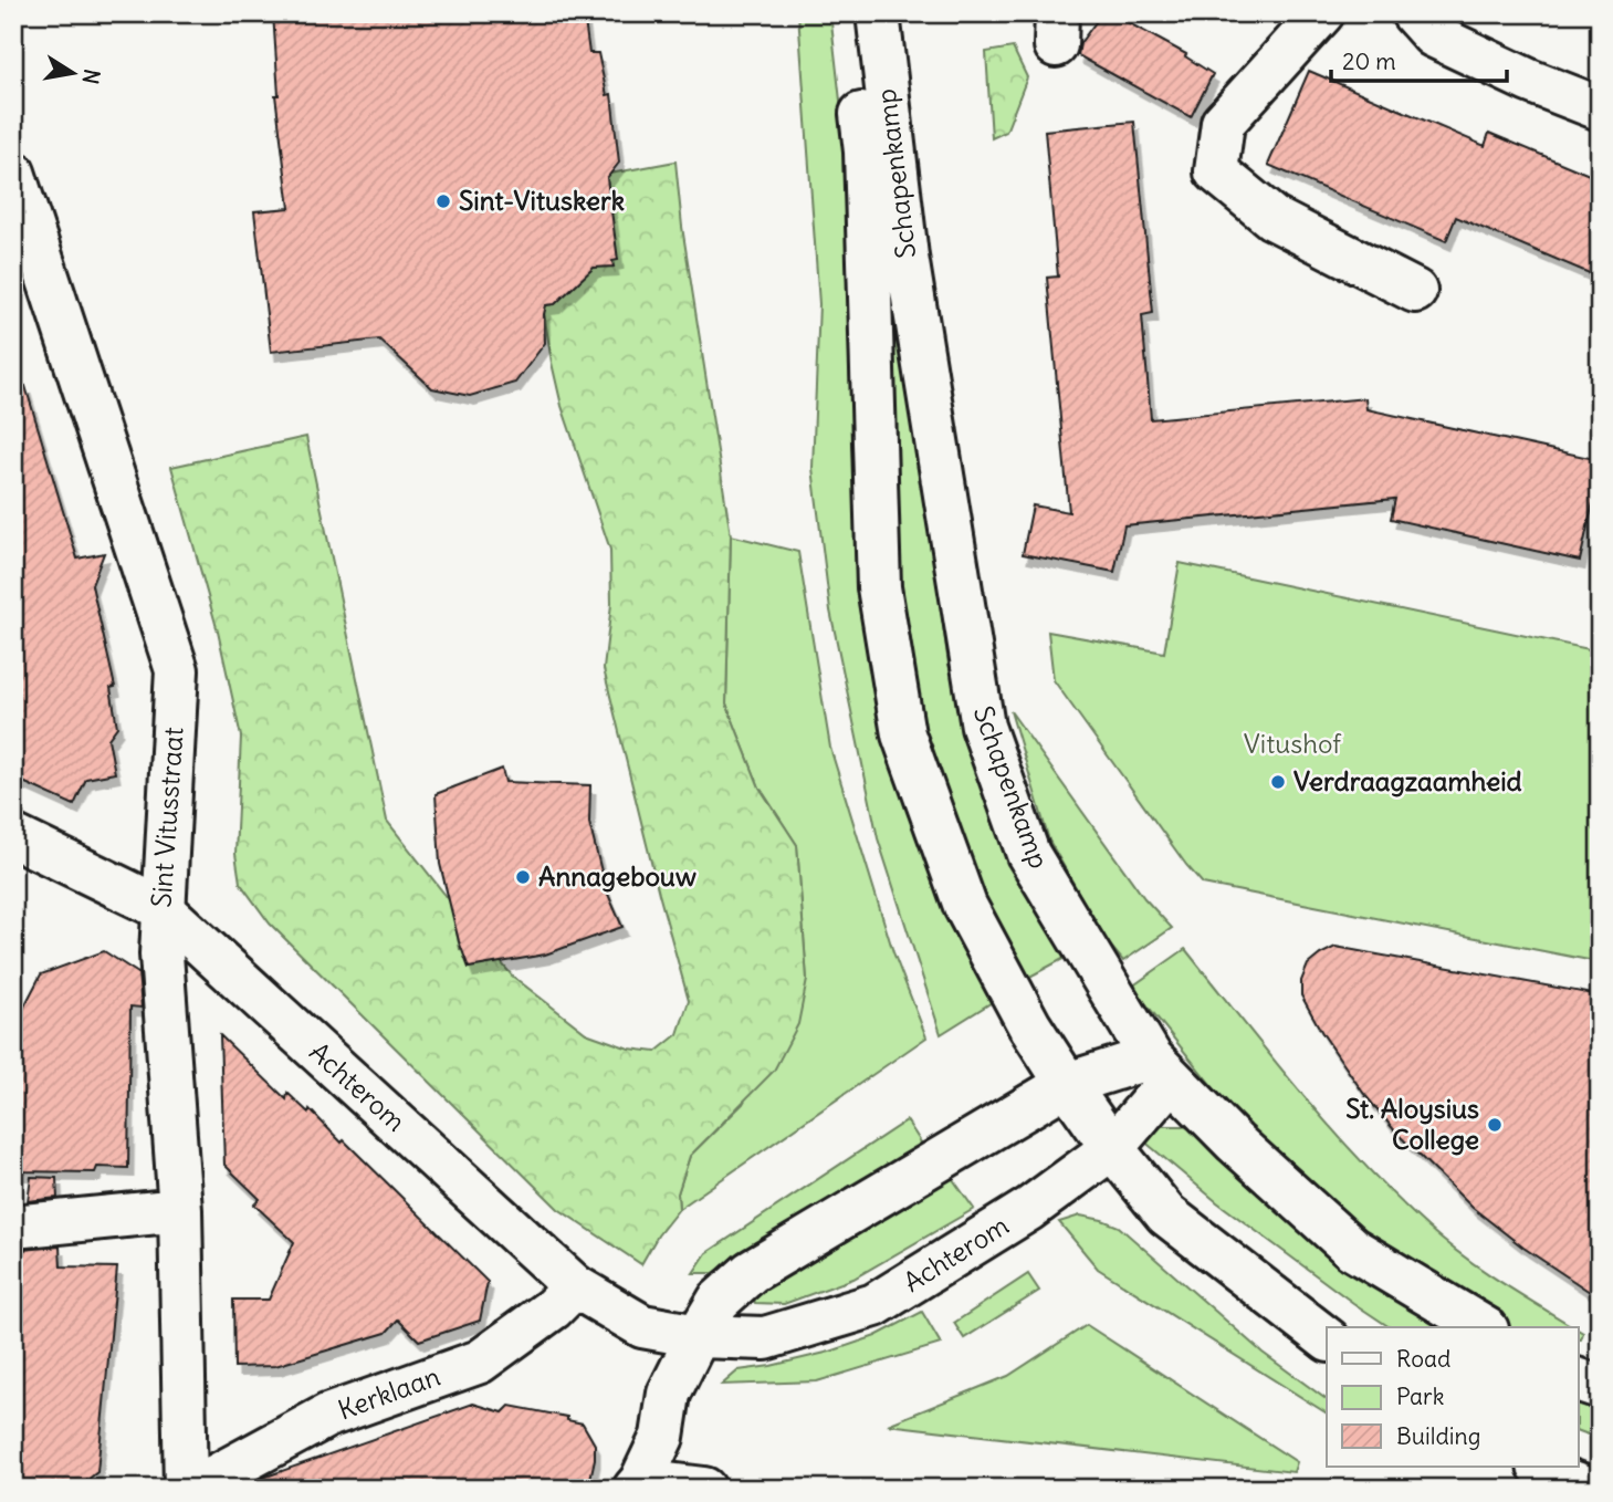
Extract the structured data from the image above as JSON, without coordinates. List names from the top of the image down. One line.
{"streets":{"main road":["Schapenkamp","Sint Vitusstraat","Achterom","Kerklaan"]},"crossings":[["Schapenkamp","Achterom"],["Sint Vitusstraat","Achterom"],["Achterom","Kerklaan"]],"parks":["Vitushof"],"places":["Sint-Vituskerk","Verdraagzaamheid","Annagebouw","St. Aloysius College"],"legend":["Road","Park","Building"],"scale_bar":"20 m","north":"right"}
